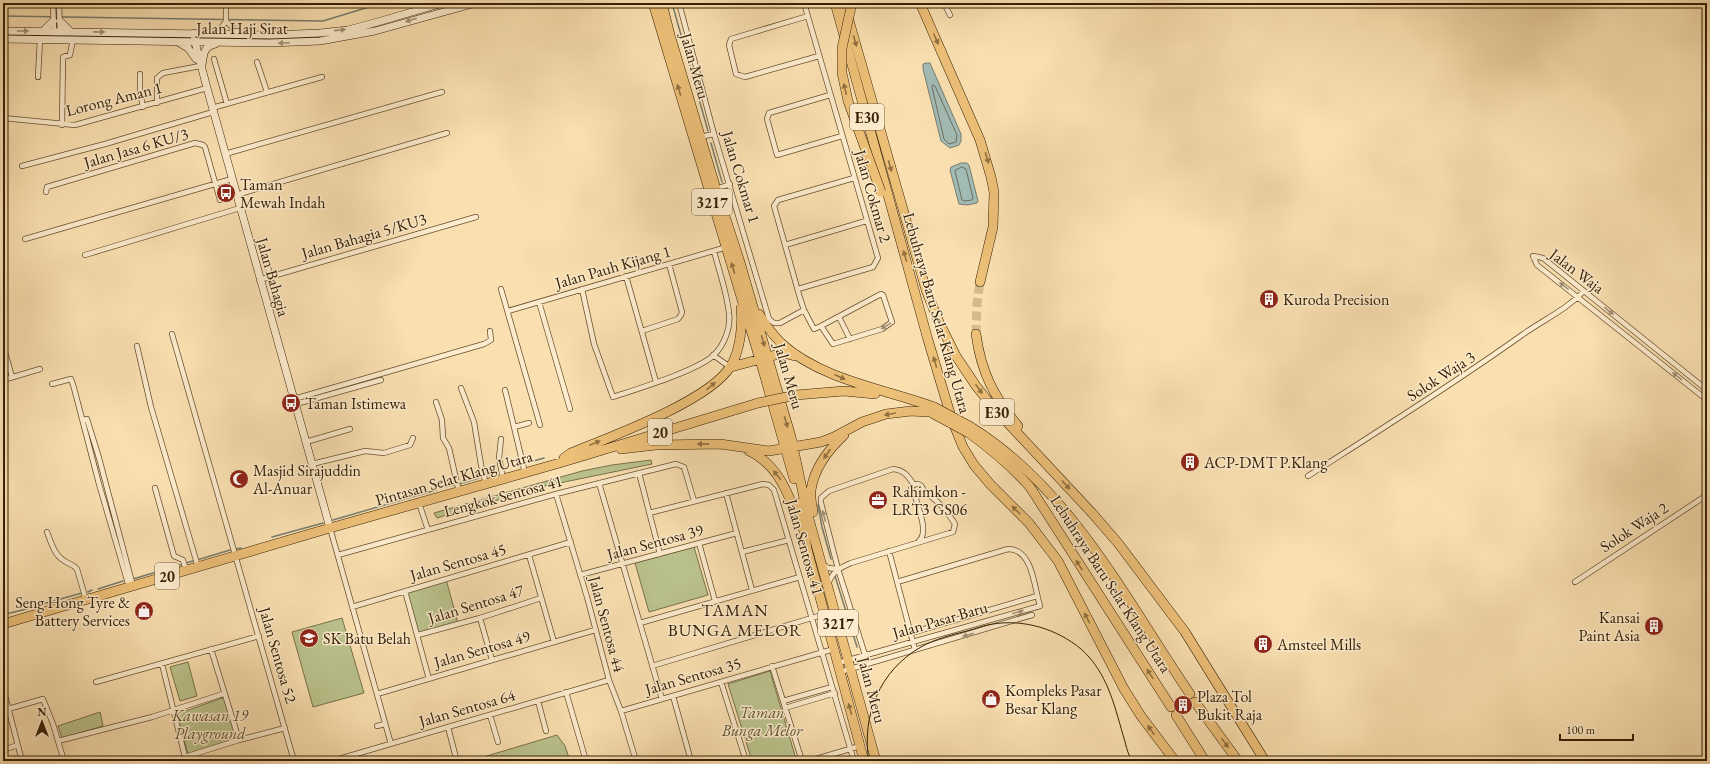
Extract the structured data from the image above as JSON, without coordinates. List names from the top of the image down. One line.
{"streets":{"highway":["Jalan Meru","E30","3217","Lebuhraya Baru Selat Klang Utara","20","Pintasan Selat Klang Utara"],"main road":["Jalan Haji Sirat","Jalan Bahagia"],"street":["Lorong Aman 1","Jalan Jasa 6 KU/3","Jalan Cokmar 1","Jalan Cokmar 2","Jalan Bahagia 5/KU3","Jalan Pauh Kijang 1","Jalan Waja","Solok Waja 3","Lengkok Sentosa 41","Solok Waja 2","Jalan Sentosa 39","Jalan Sentosa 41","Jalan Sentosa 45","Jalan Sentosa 47","Jalan Pasar Baru","Jalan Sentosa 44","Jalan Sentosa 49","Jalan Sentosa 52","Jalan Sentosa 35","Jalan Sentosa 64"]},"crossings":[["Jalan Haji Sirat","Jalan Bahagia"],["Jalan Meru","Jalan Pauh Kijang 1"],["Jalan Meru","Jalan Sentosa 41"],["Jalan Meru","Jalan Pasar Baru"],["Jalan Meru","Jalan Sentosa 35"],["Lorong Aman 1","Jalan Bahagia"],["Jalan Bahagia 5/KU3","Jalan Bahagia"],["Jalan Waja","Solok Waja 3"],["Jalan Bahagia","Pintasan Selat Klang Utara"],["Lebuhraya Baru Selat Klang Utara","20"],["20","Pintasan Selat Klang Utara"],["Pintasan Selat Klang Utara","Jalan Sentosa 52"],["Lengkok Sentosa 41","Jalan Sentosa 41"],["Lengkok Sentosa 41","Jalan Sentosa 44"],["Jalan Sentosa 39","Jalan Sentosa 44"],["Jalan Sentosa 41","Jalan Sentosa 35"],["Jalan Sentosa 45","Jalan Sentosa 44"],["Jalan Sentosa 44","Jalan Sentosa 49"],["Jalan Sentosa 44","Jalan Sentosa 35"],["Jalan Sentosa 44","Jalan Sentosa 64"]],"districts":["TAMAN BUNGA MELOR"],"parks":["Taman Bunga Melor","Kawasan 19 Playground"],"places":{"bus stop":["Taman Mewah Indah","Taman Istimewa"],"building":["Kuroda Precision","ACP-DMT P.Klang","Kansai Paint Asia","Amsteel Mills","Plaza Tol Bukit Raja"],"mosque":["Masjid Sirajuddin Al-Anuar"],"office":["Rahimkon - LRT3 GS06"],"shop":["Seng Hong Tyre & Battery Services","Kompleks Pasar Besar Klang"],"school or university":["SK Batu Belah"]},"scale_bar":"100 m","north":"top"}
